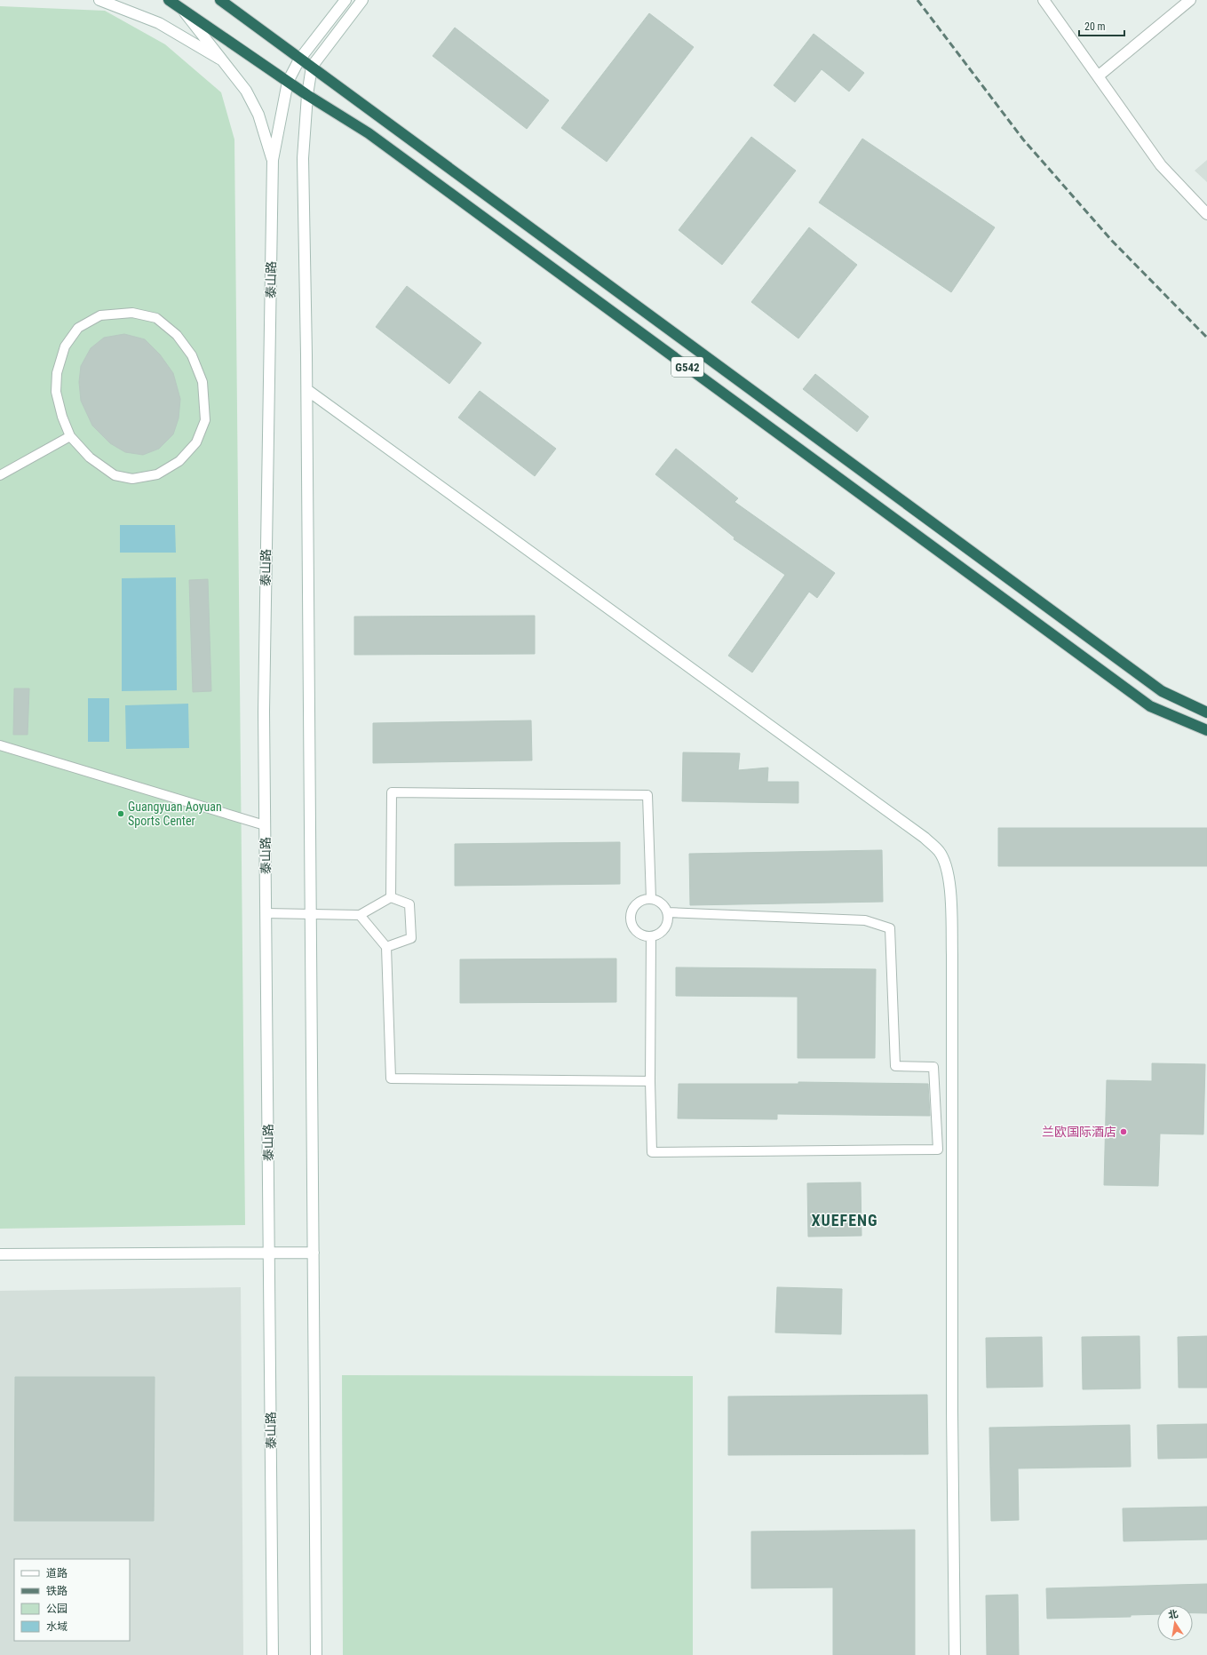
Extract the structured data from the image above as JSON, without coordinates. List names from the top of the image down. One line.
{"streets":{"highway":["G542"],"street":["泰山路"]},"crossings":[["泰山路","G542"]],"districts":["XUEFENG"],"places":["Guangyuan Aoyuan Sports Center","兰欧国际酒店"],"legend":["道路","铁路","公园","水域"],"scale_bar":"20 m","north":"top"}
